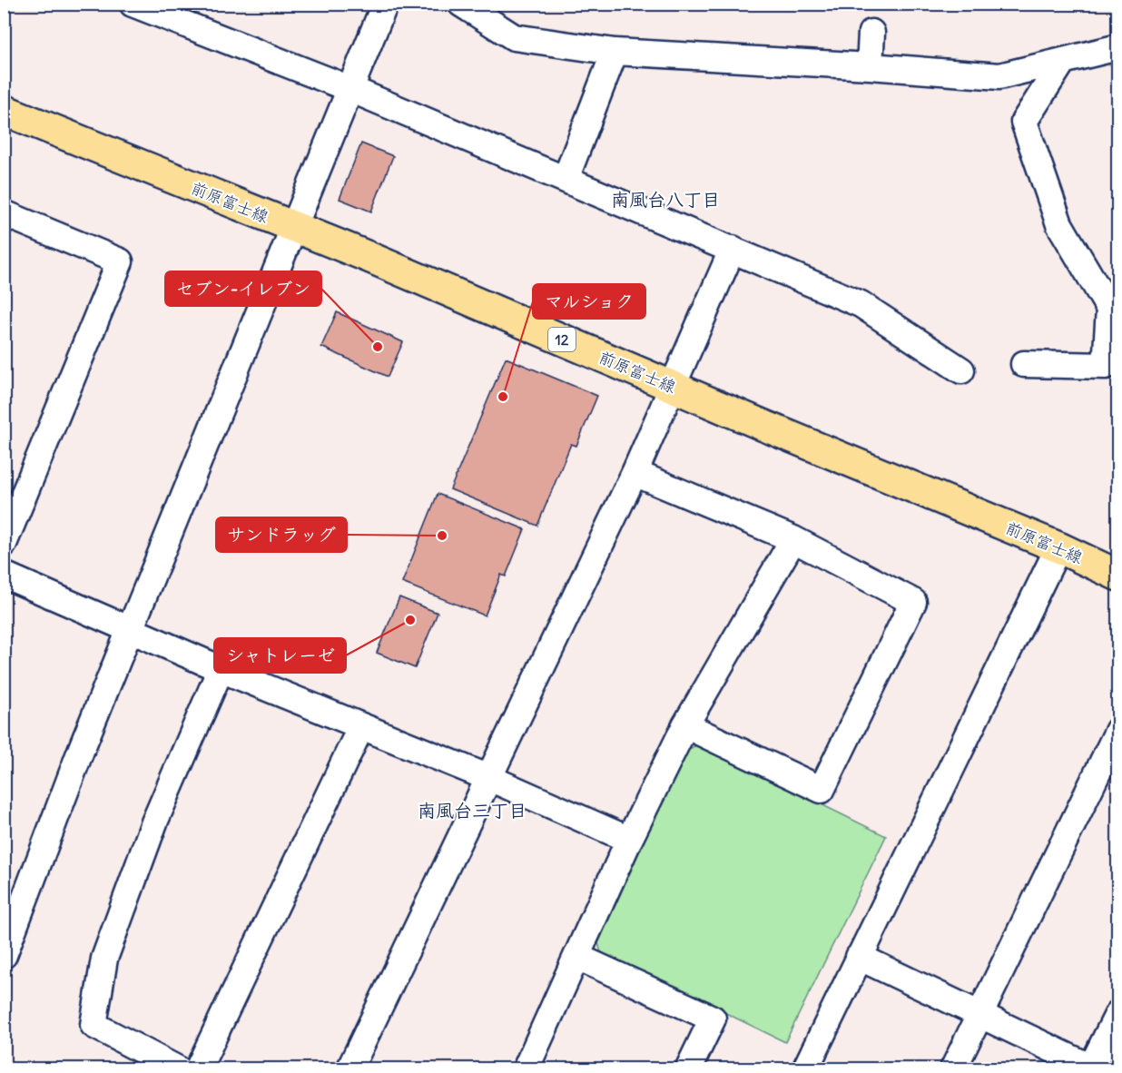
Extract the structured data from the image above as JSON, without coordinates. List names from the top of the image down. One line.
{"streets":{"main road":["前原富士線","12"]},"districts":["南風台八丁目","南風台三丁目"],"places":["セブン-イレブン","マルショク","サンドラッグ","シャトレーゼ"]}
